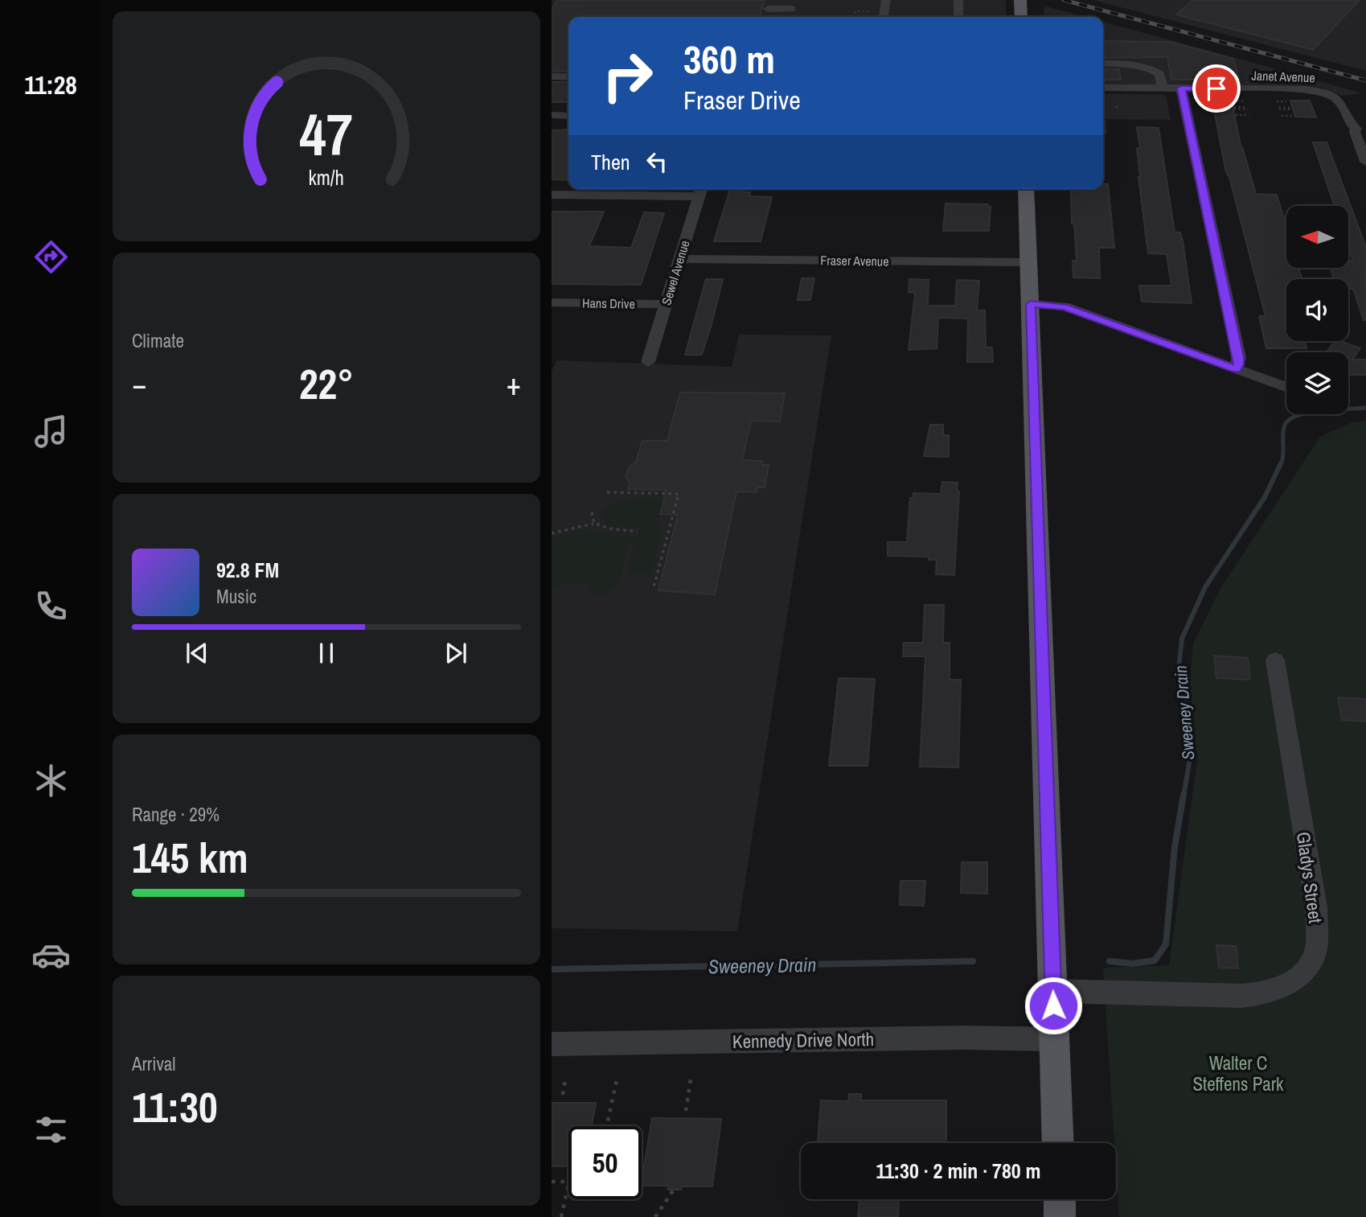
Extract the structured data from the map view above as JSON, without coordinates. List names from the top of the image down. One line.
{"streets":{"street":["Janet Avenue","Fraser Avenue","Sewel Avenue","Hans Drive","Gladys Street","Kennedy Drive North"]},"crossings":[["Fraser Avenue","Sewel Avenue"],["Sewel Avenue","Hans Drive"]],"water":["Sweeney Drain"],"parks":["Walter C Steffens Park"],"north":"left","page":{"tabs":"11:28","turn":["360 m","Fraser Drive"],"then":"Then","tile":["Climate",["Range · 29%","145 km"],["Arrival","11:30"]],"heat":["−","22°","+"],"song":["92.8 FM","Music"],"limit":"50","trip":"11:30 · 2 min · 780 m","gauge":["47","km/h"]}}
